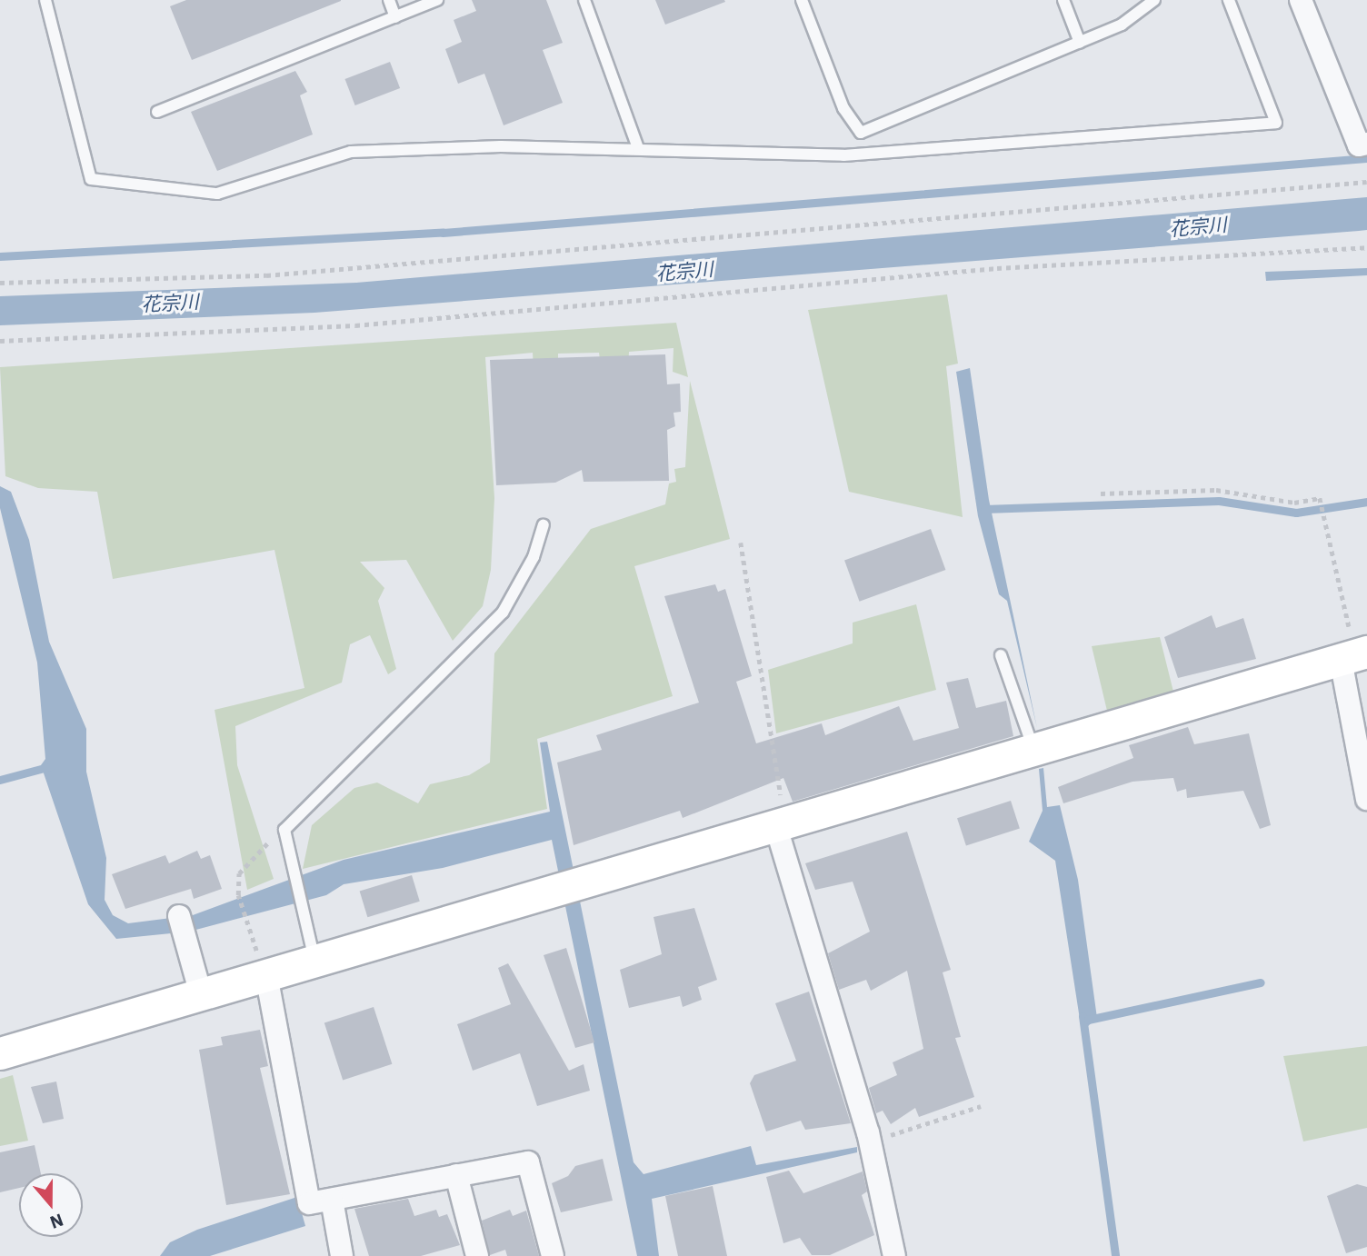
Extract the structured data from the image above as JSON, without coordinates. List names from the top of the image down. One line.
{"water":["花宗川"],"north":"bottom"}
